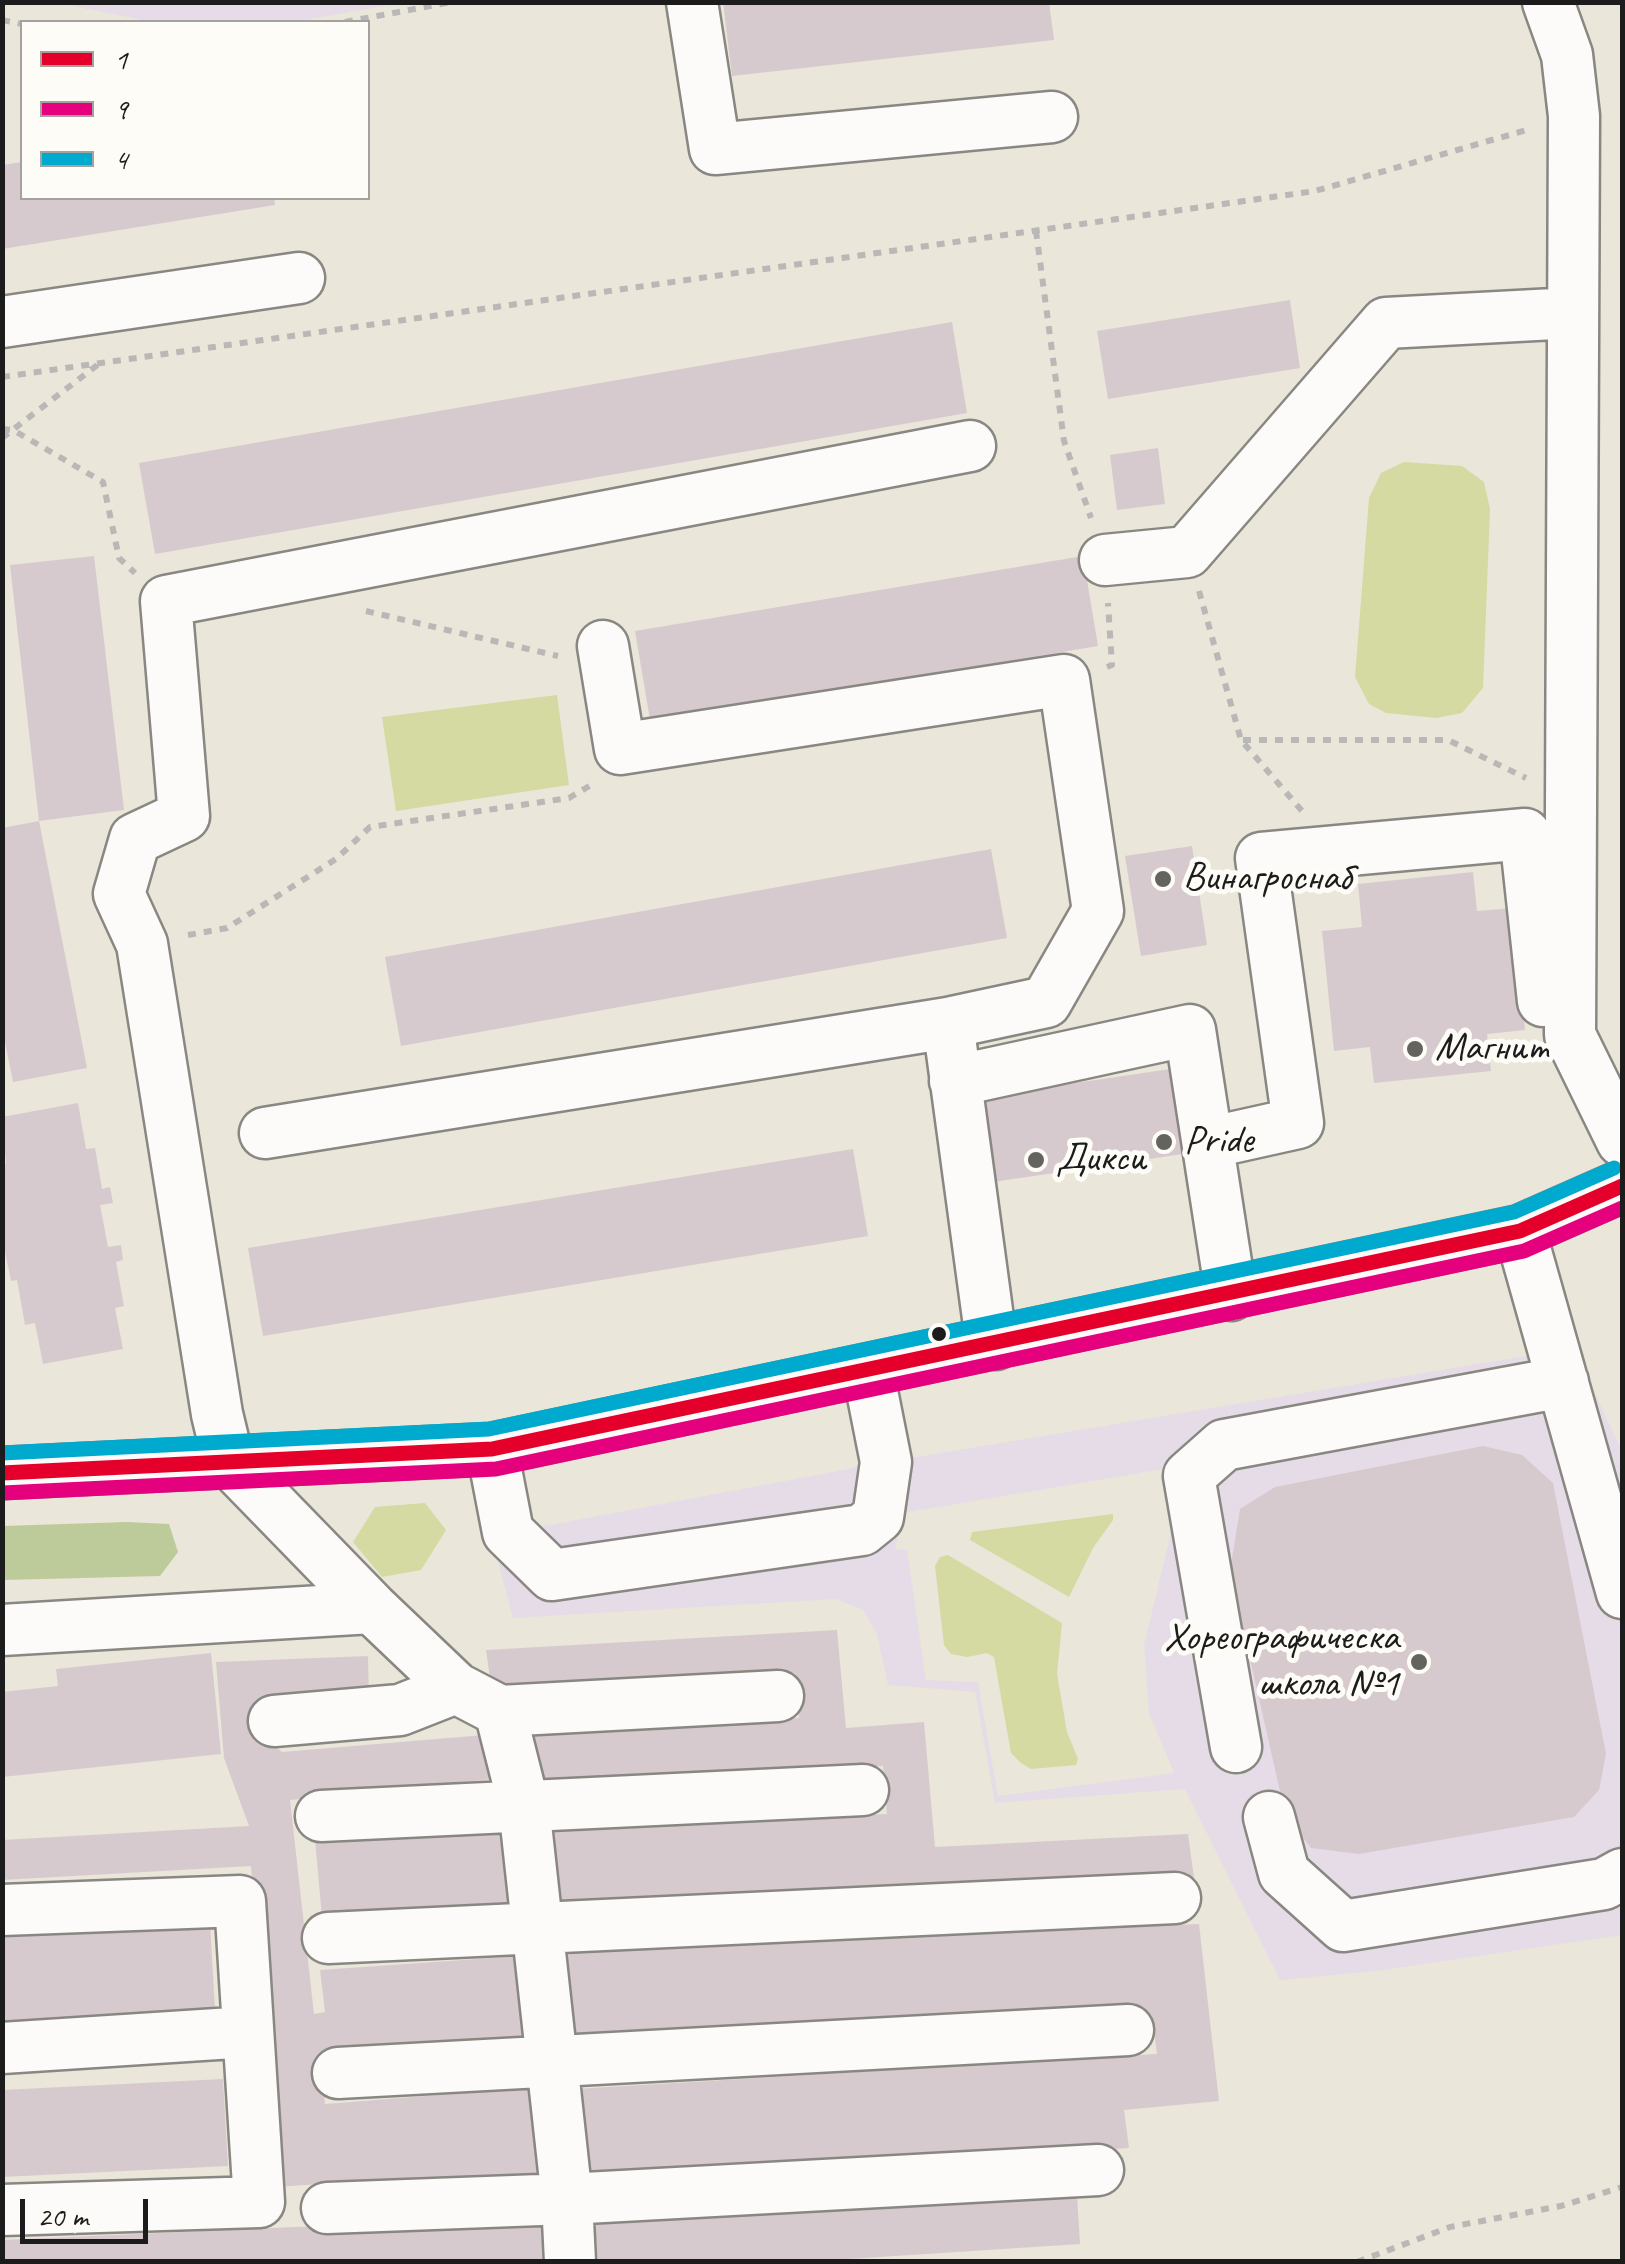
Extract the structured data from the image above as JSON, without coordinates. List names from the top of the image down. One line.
{"places":["Винагроснаб","Магнит","Pride","Дикси","Хореографическа школа №1"],"lines":["transit line 4","transit line 1","transit line 9"],"legend":["1","9","4"],"scale_bar":"20 m"}
